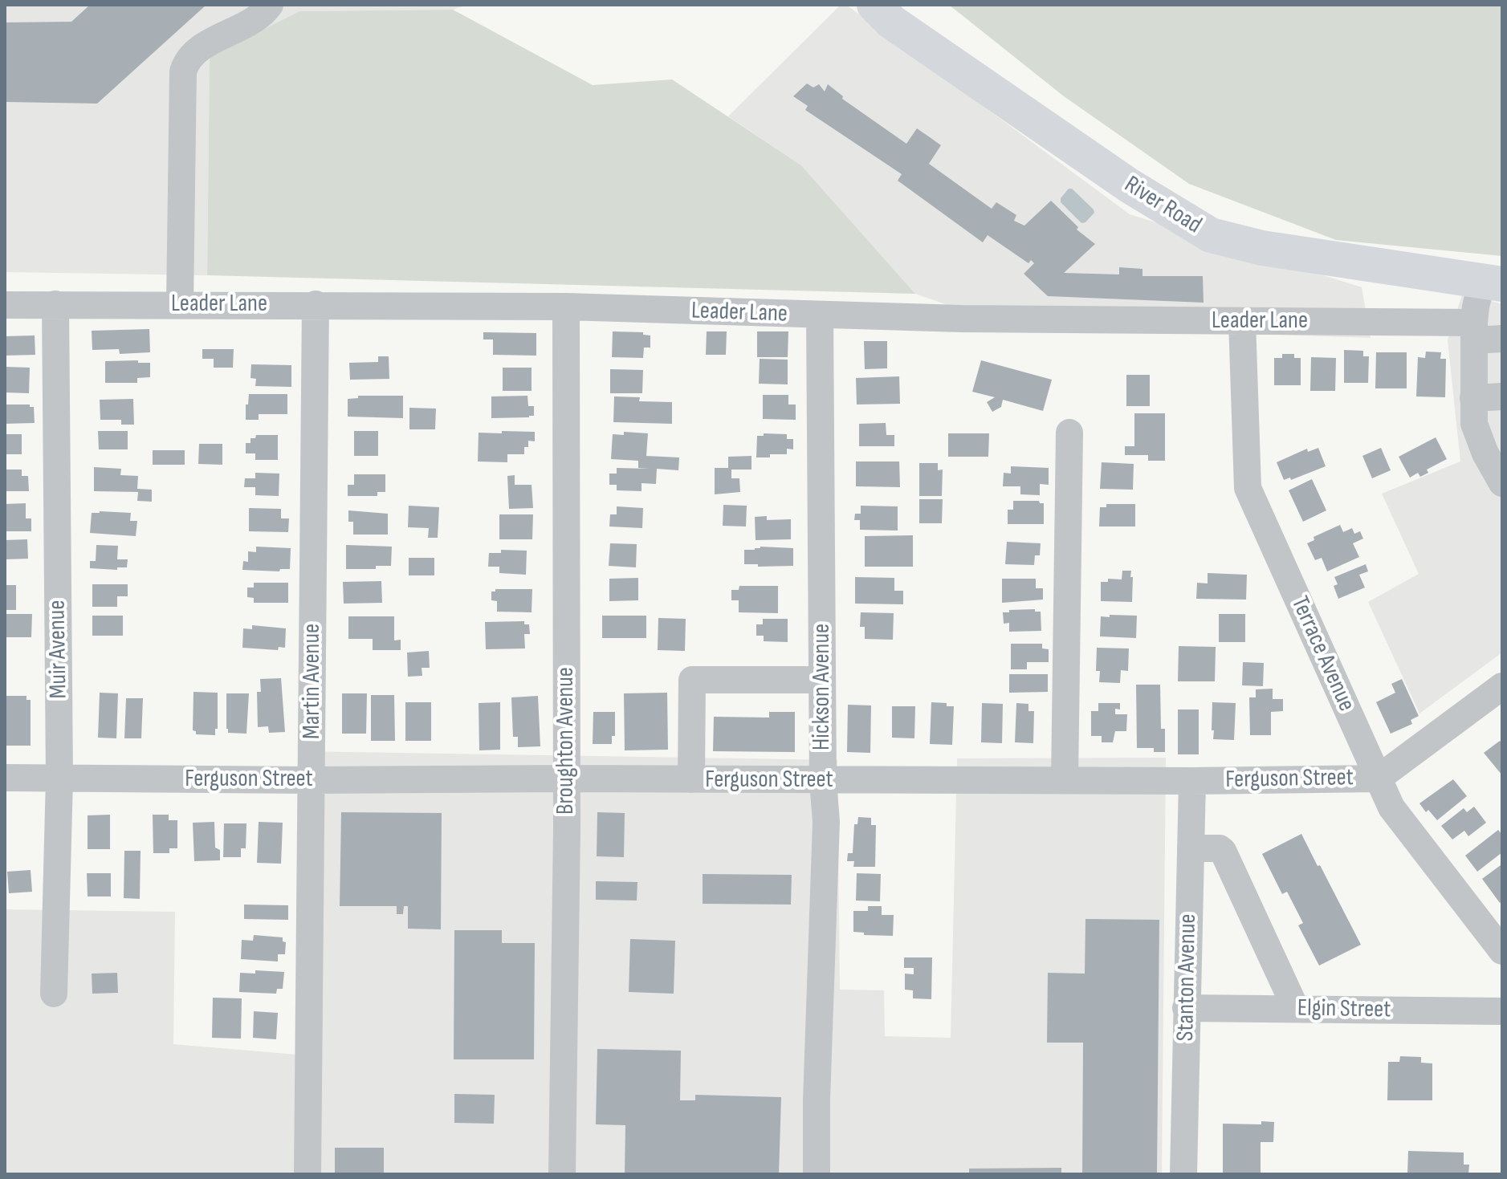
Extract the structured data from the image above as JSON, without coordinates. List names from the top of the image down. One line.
{"streets":{"main road":["River Road"],"street":["Leader Lane","Muir Avenue","Terrace Avenue","Martin Avenue","Hickson Avenue","Broughton Avenue","Ferguson Street","Stanton Avenue","Elgin Street"]},"crossings":[["Leader Lane","Muir Avenue"],["Leader Lane","Terrace Avenue"],["Leader Lane","Martin Avenue"],["Leader Lane","Hickson Avenue"],["Leader Lane","Broughton Avenue"],["Muir Avenue","Ferguson Street"],["Terrace Avenue","Ferguson Street"],["Martin Avenue","Ferguson Street"],["Hickson Avenue","Ferguson Street"],["Broughton Avenue","Ferguson Street"],["Ferguson Street","Stanton Avenue"],["Stanton Avenue","Elgin Street"]]}
